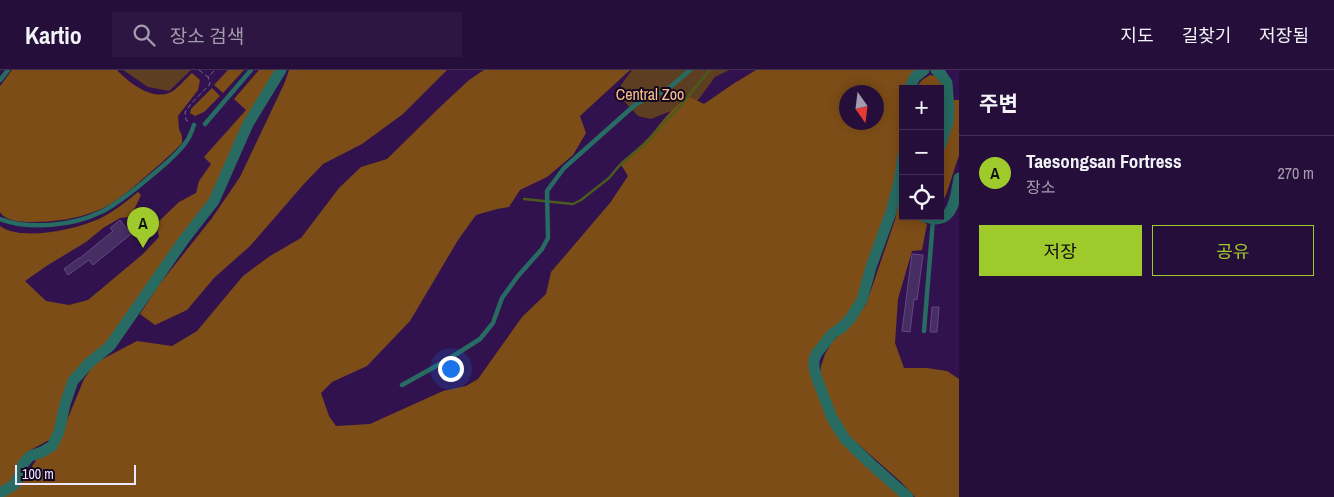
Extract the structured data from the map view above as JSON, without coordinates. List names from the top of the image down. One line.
{"parks":["Central Zoo"],"scale_bar":"100 m","north":"bottom","page":{"header":"Kartio","search":"장소 검색","nav":["지도","길찾기","저장됨"],"heading":"주변","map_buttons":["+","−"],"list":[{"mark":"A","name":"Taesongsan Fortress","note":"장소","value":"270 m"}],"pins":"A","buttons":["저장","공유"],"scale":"100 m"}}
